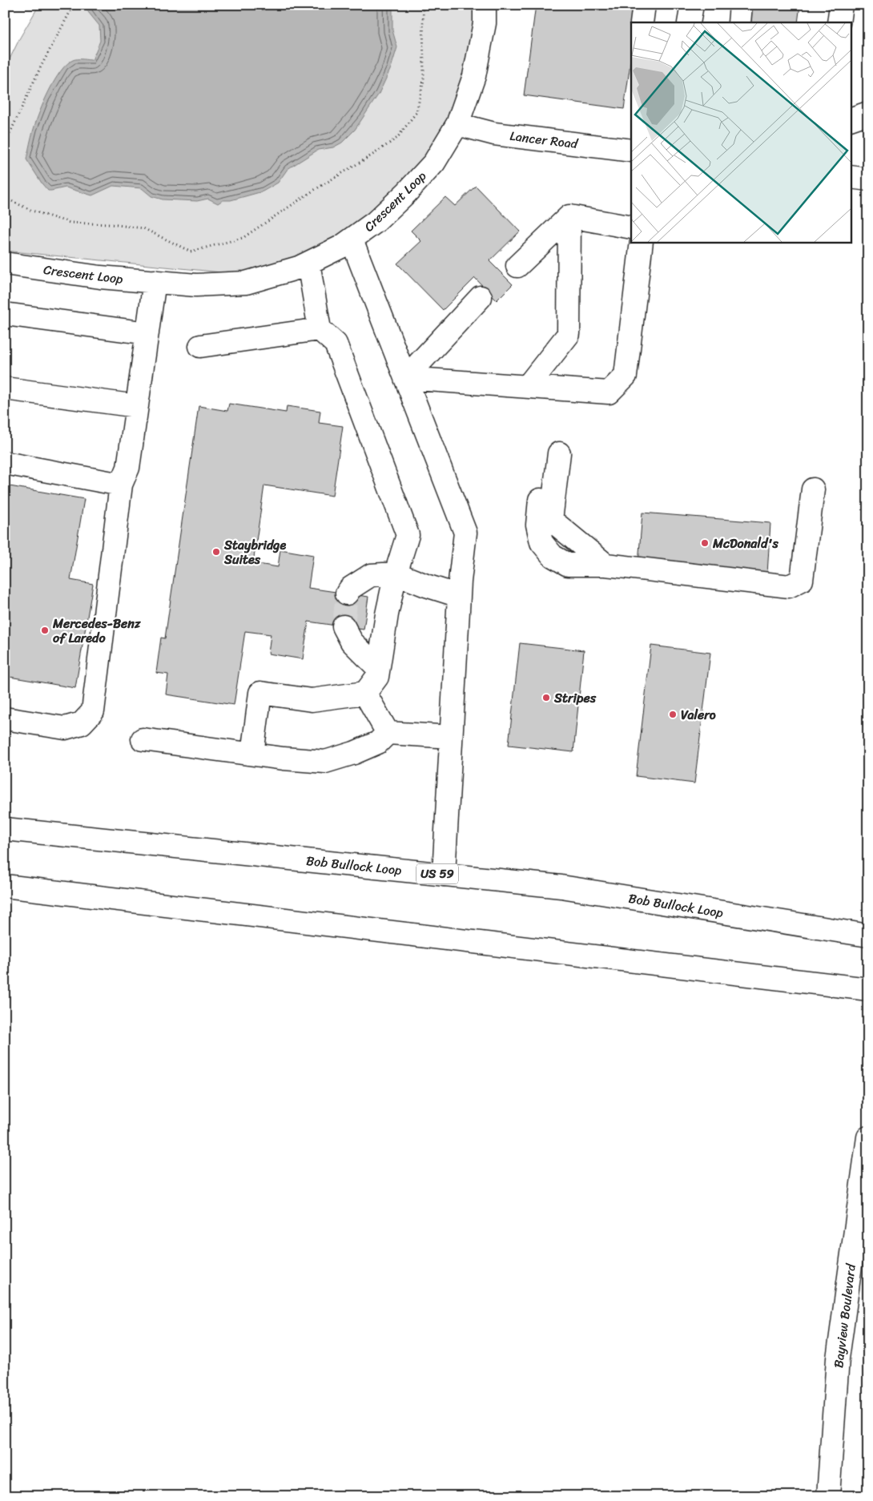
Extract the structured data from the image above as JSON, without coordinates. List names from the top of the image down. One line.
{"streets":{"main road":["Lancer Road","Crescent Loop","Bob Bullock Loop","US 59","Bayview Boulevard"]},"crossings":[["Lancer Road","Crescent Loop"]],"places":["McDonald's","Staybridge Suites","Mercedes-Benz of Laredo","Stripes","Valero"]}
